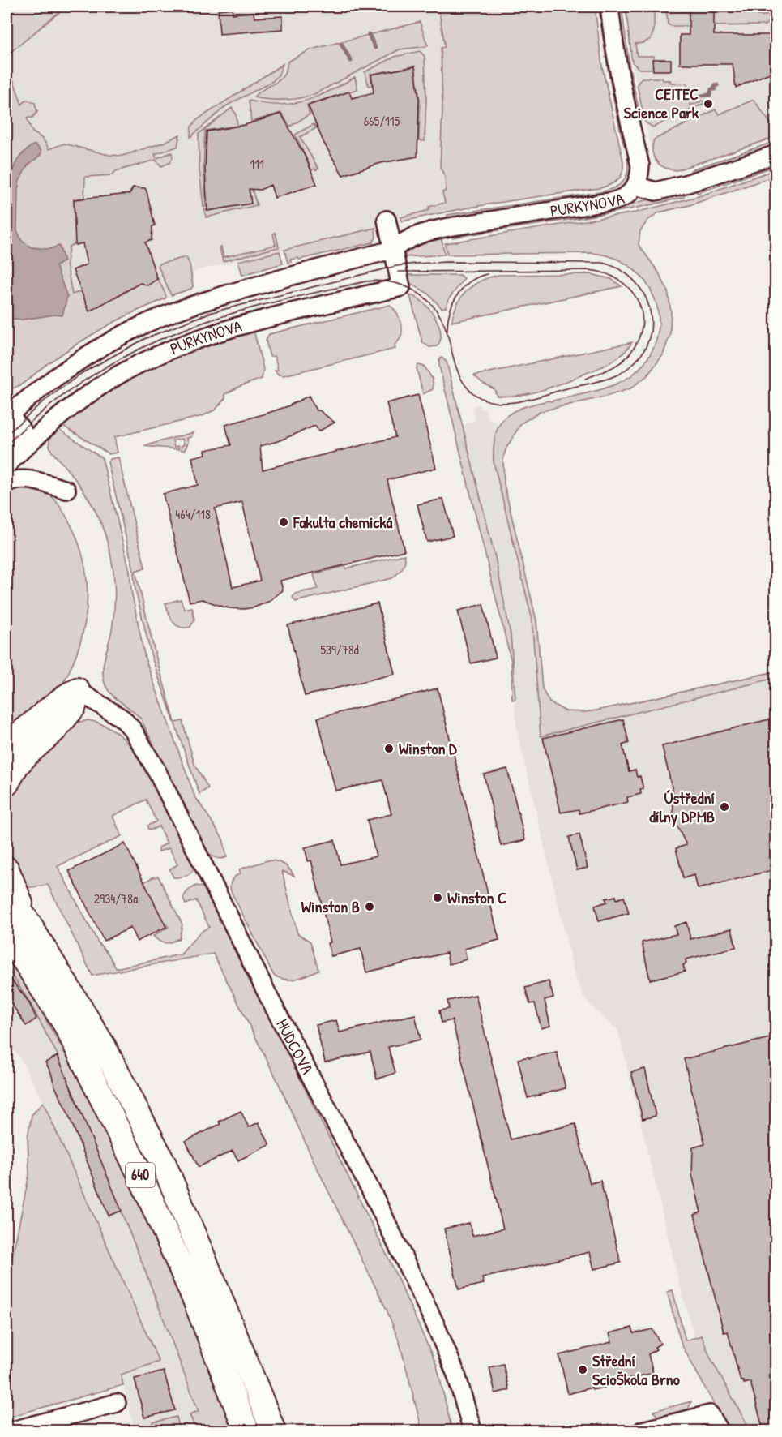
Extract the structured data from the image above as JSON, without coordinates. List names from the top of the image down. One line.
{"streets":{"highway":["640"],"street":["PURKYŇOVA","HUDCOVA"]},"places":["CEITEC Science Park","Fakulta chemická","Winston D","Ústřední dílny DPMB","Winston C","Winston B","Střední ScioŠkola Brno"],"house_numbers":["665/115","111","464/118","539/78d","2934/78a"]}
